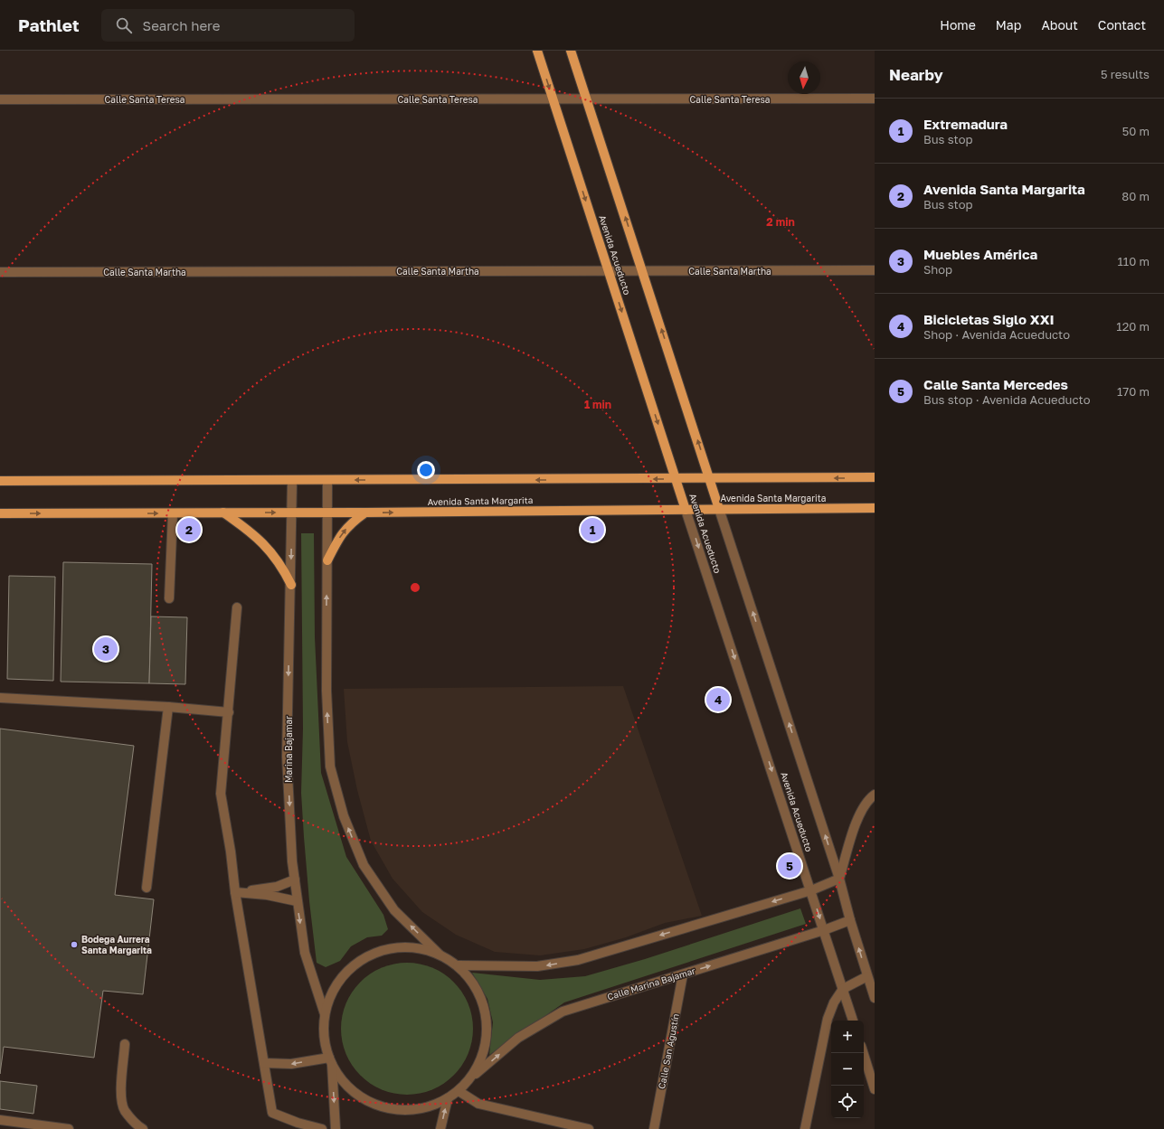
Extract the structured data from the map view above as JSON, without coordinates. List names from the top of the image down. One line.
{"streets":{"main road":["Avenida Acueducto","Avenida Santa Margarita"],"street":["Calle Santa Teresa","Calle Santa Martha","Marina Bajamar","Calle Marina Bajamar","Calle San Agustín"]},"crossings":[["Calle Santa Teresa","Avenida Acueducto"],["Avenida Acueducto","Calle Santa Martha"],["Avenida Acueducto","Avenida Santa Margarita"],["Avenida Acueducto","Calle Marina Bajamar"],["Avenida Santa Margarita","Marina Bajamar"],["Calle Marina Bajamar","Calle San Agustín"]],"places":["Bodega Aurrera Santa Margarita"],"north":"bottom","page":{"header":"Pathlet","search":"Search here","nav":["Home","Map","About","Contact"],"heading":["Nearby","5 results"],"list":[{"mark":"1","name":"Extremadura","note":"Bus stop","value":"50 m"},{"mark":"2","name":"Avenida Santa Margarita","note":"Bus stop","value":"80 m"},{"mark":"3","name":"Muebles América","note":"Shop","value":"110 m"},{"mark":"4","name":"Bicicletas Siglo XXI","note":"Shop · Avenida Acueducto","value":"120 m"},{"mark":"5","name":"Calle Santa Mercedes","note":"Bus stop · Avenida Acueducto","value":"170 m"}],"pins":["1","2","3","4","5"],"map_buttons":["+","−"]},"rings":["2 min","1 min"]}
